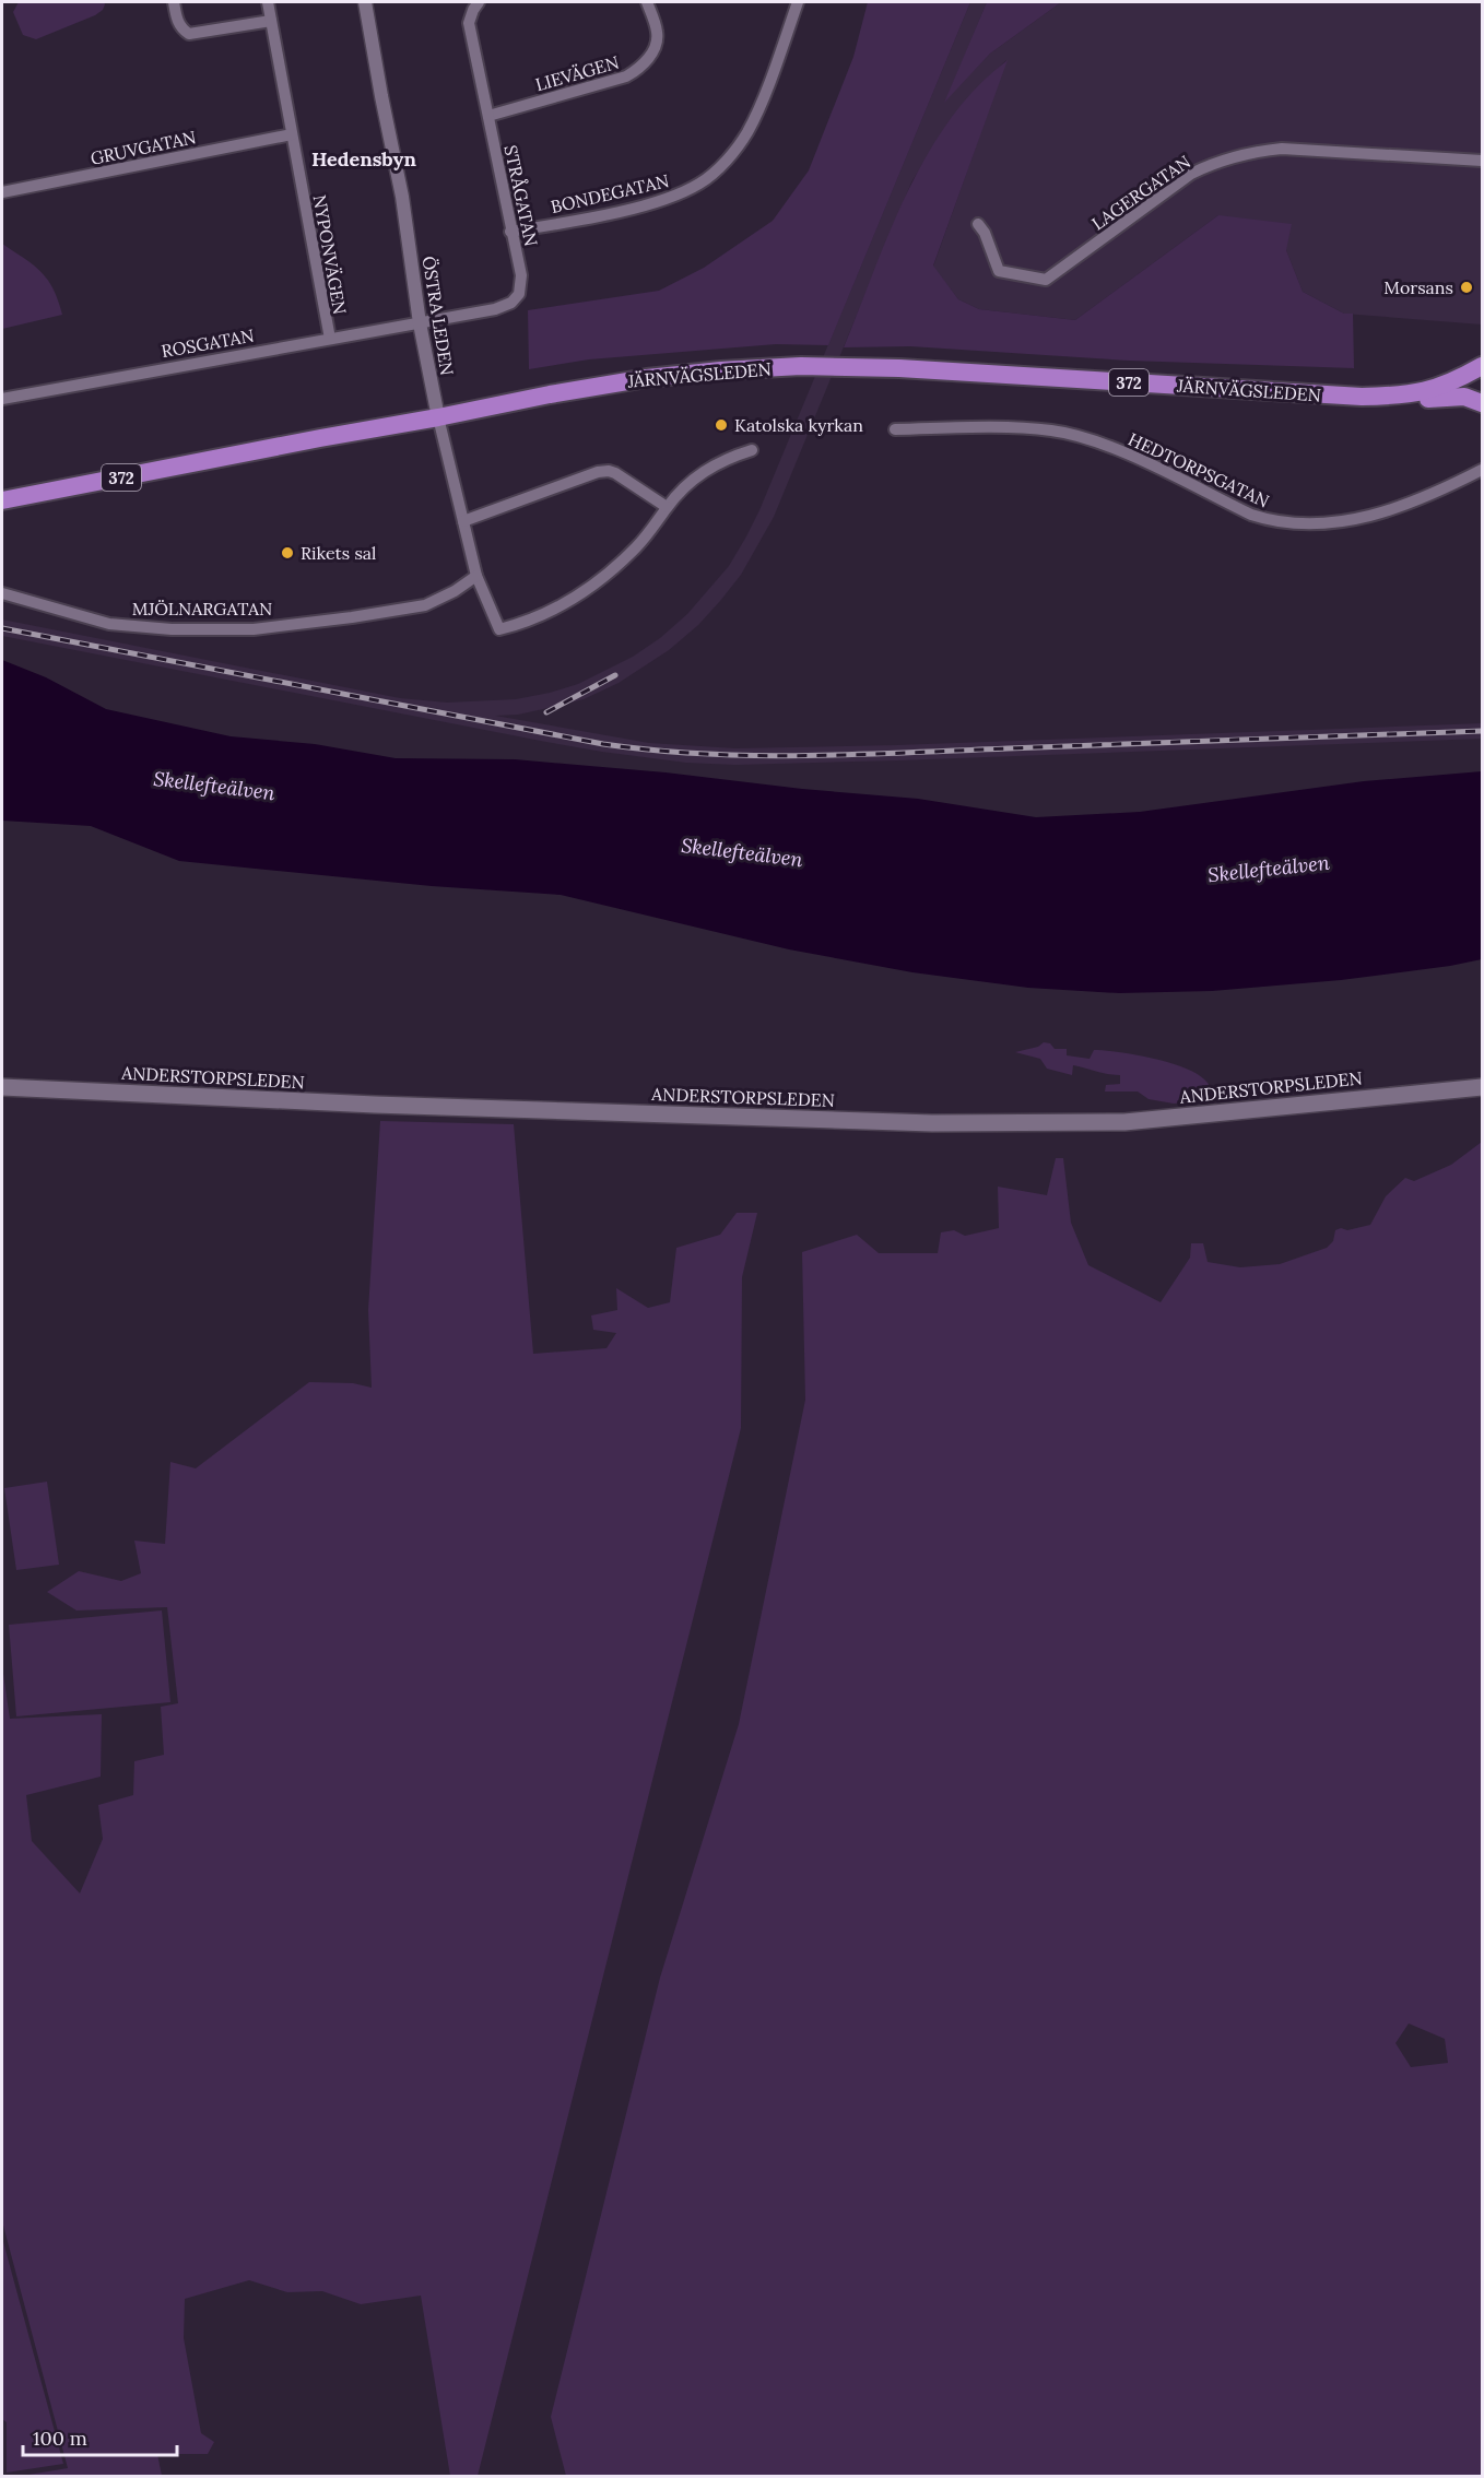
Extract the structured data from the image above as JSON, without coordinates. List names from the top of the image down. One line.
{"streets":{"main road":["JÄRNVÄGSLEDEN","372","ANDERSTORPSLEDEN"],"street":["LIEVÄGEN","GRUVGATAN","LAGERGATAN","BONDEGATAN","STRÅGATAN","NYPONVÄGEN","ÖSTRA LEDEN","ROSGATAN","HEDTORPSGATAN","MJÖLNARGATAN"]},"crossings":[["LIEVÄGEN","STRÅGATAN"],["GRUVGATAN","NYPONVÄGEN"],["BONDEGATAN","STRÅGATAN"],["STRÅGATAN","ÖSTRA LEDEN"],["STRÅGATAN","ROSGATAN"],["NYPONVÄGEN","ROSGATAN"],["ÖSTRA LEDEN","ROSGATAN"],["ÖSTRA LEDEN","JÄRNVÄGSLEDEN"],["ÖSTRA LEDEN","MJÖLNARGATAN"]],"districts":["Hedensbyn"],"water":["Skellefteälven"],"places":["Morsans","Katolska kyrkan","Rikets sal"],"scale_bar":"100 m"}
